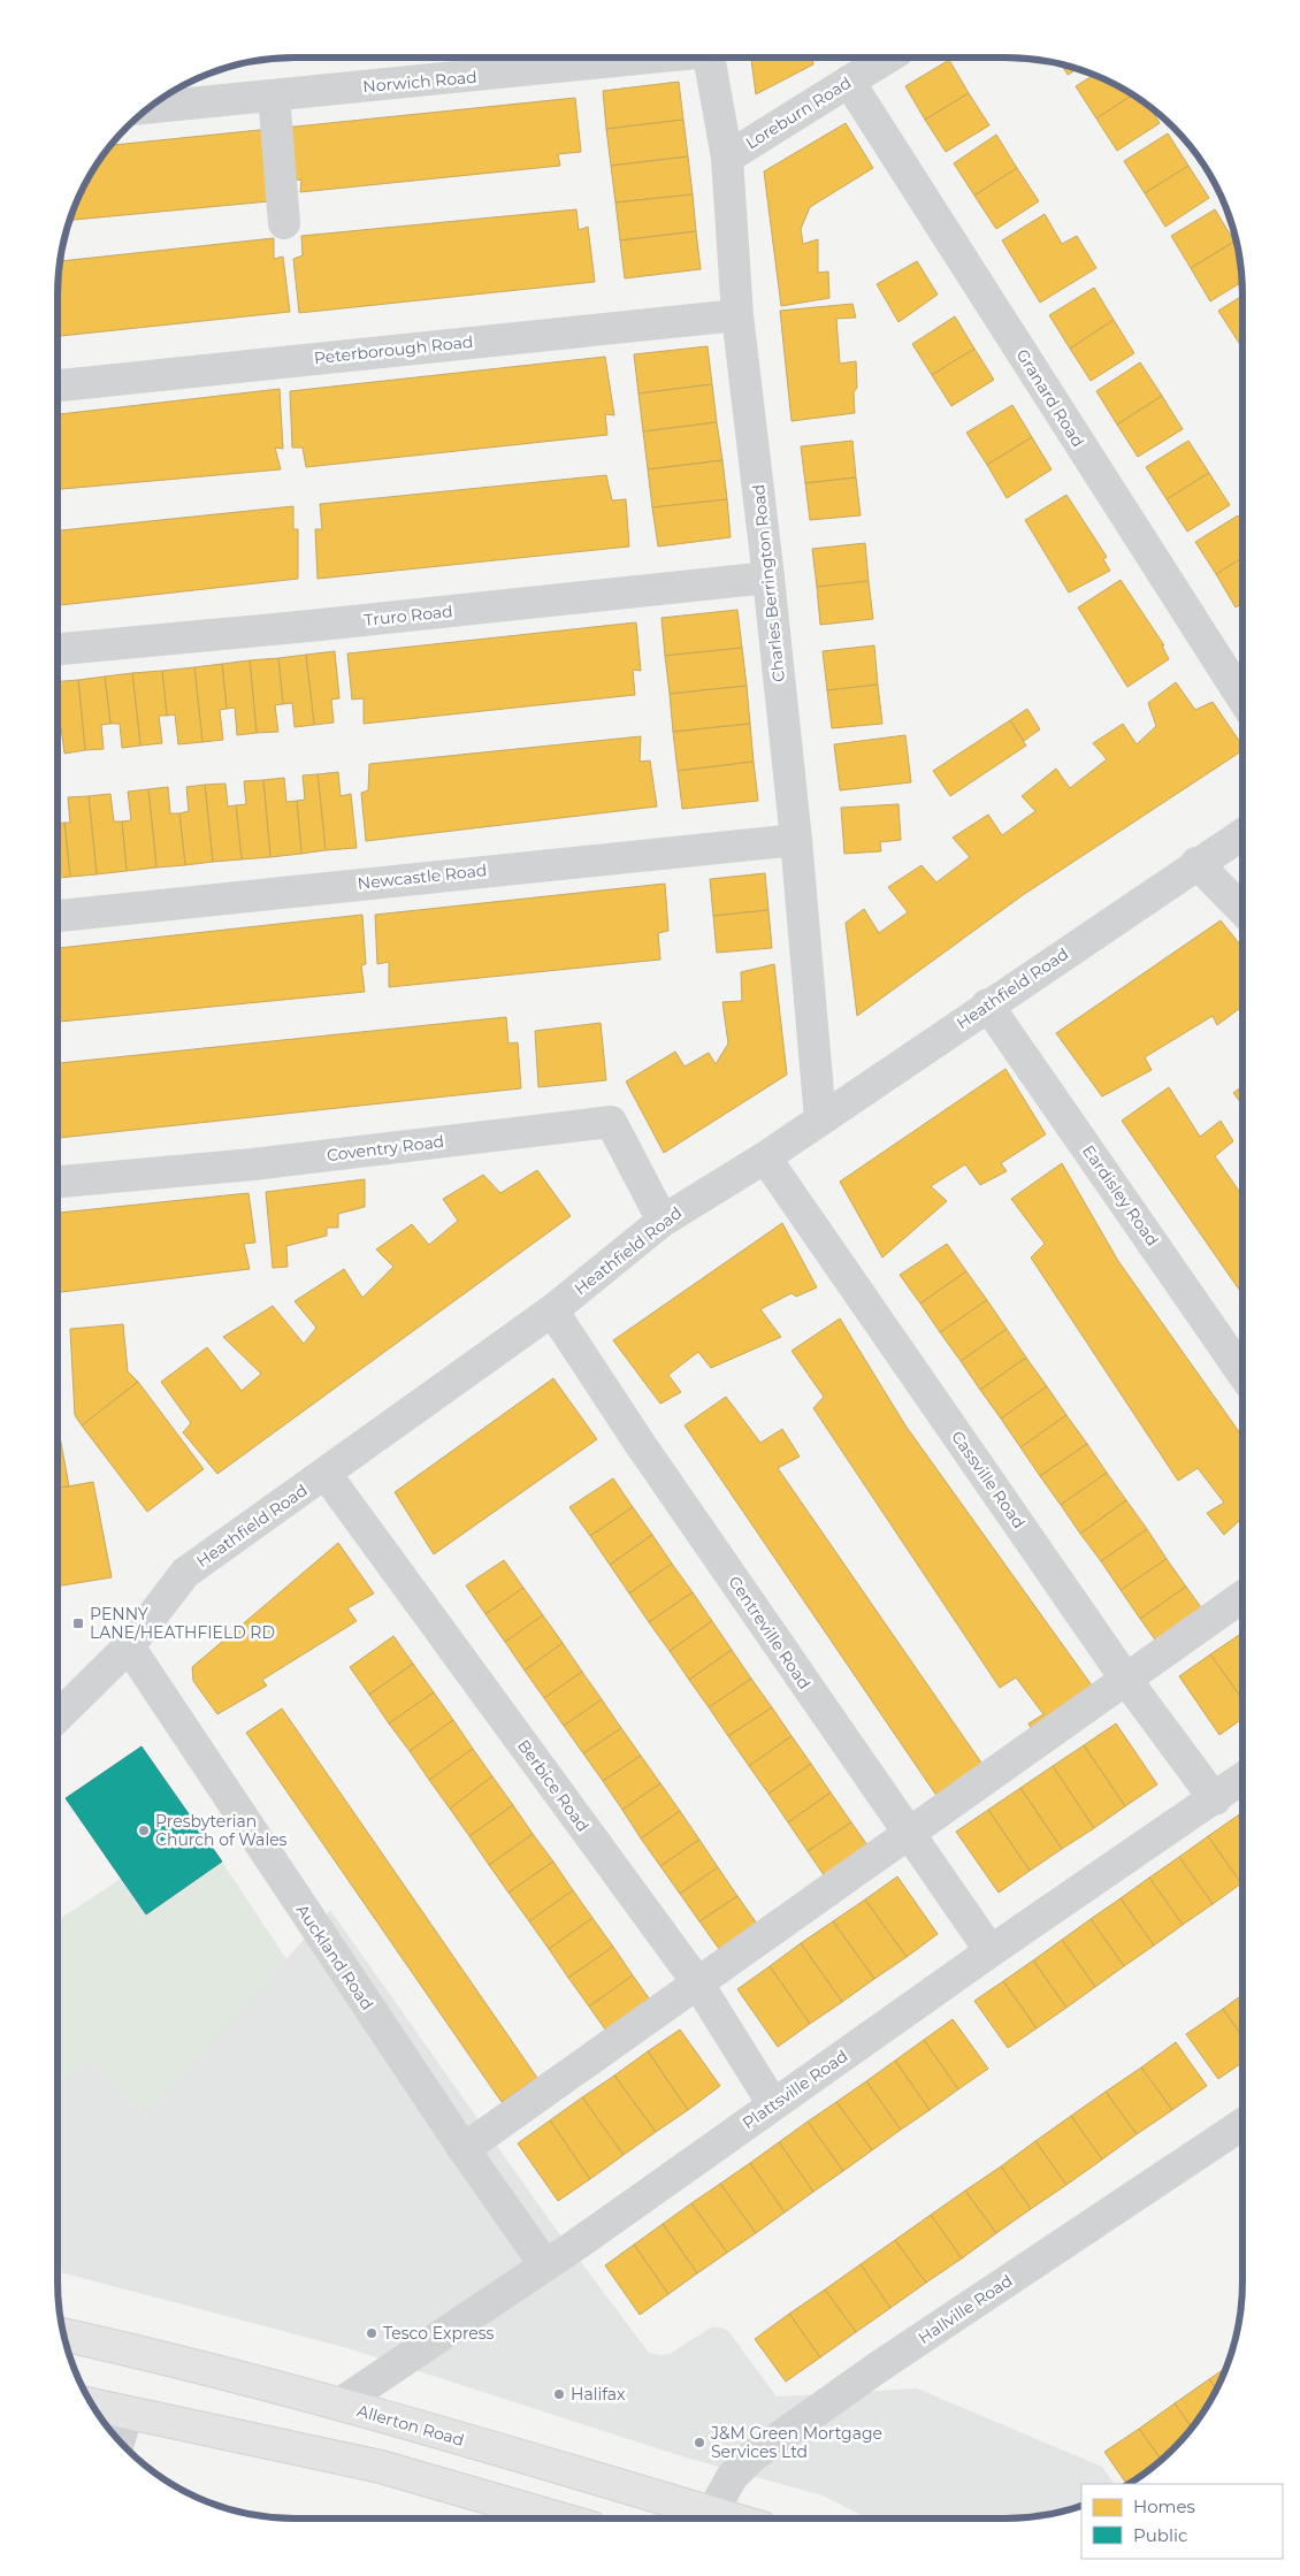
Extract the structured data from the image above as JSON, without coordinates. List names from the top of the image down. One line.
{"streets":{"highway":["Allerton Road"],"street":["Norwich Road","Loreburn Road","Peterborough Road","Granard Road","Charles Berrington Road","Truro Road","Newcastle Road","Heathfield Road","Coventry Road","Eardisley Road","Cassville Road","Centreville Road","Berbice Road","Auckland Road","Plattsville Road","Hallville Road"]},"crossings":[["Loreburn Road","Granard Road"],["Loreburn Road","Charles Berrington Road"],["Peterborough Road","Charles Berrington Road"],["Charles Berrington Road","Truro Road"],["Charles Berrington Road","Newcastle Road"],["Charles Berrington Road","Heathfield Road"],["Heathfield Road","Coventry Road"],["Heathfield Road","Eardisley Road"],["Heathfield Road","Cassville Road"],["Heathfield Road","Centreville Road"],["Heathfield Road","Berbice Road"],["Heathfield Road","Auckland Road"],["Cassville Road","Plattsville Road"],["Centreville Road","Plattsville Road"],["Berbice Road","Plattsville Road"],["Auckland Road","Plattsville Road"],["Plattsville Road","Allerton Road"]],"places":{"transit":["PENNY LANE/HEATHFIELD RD"],"other":["Presbyterian Church of Wales","Tesco Express","Halifax","J&M Green Mortgage Services Ltd"]},"legend":["Homes","Public"]}
